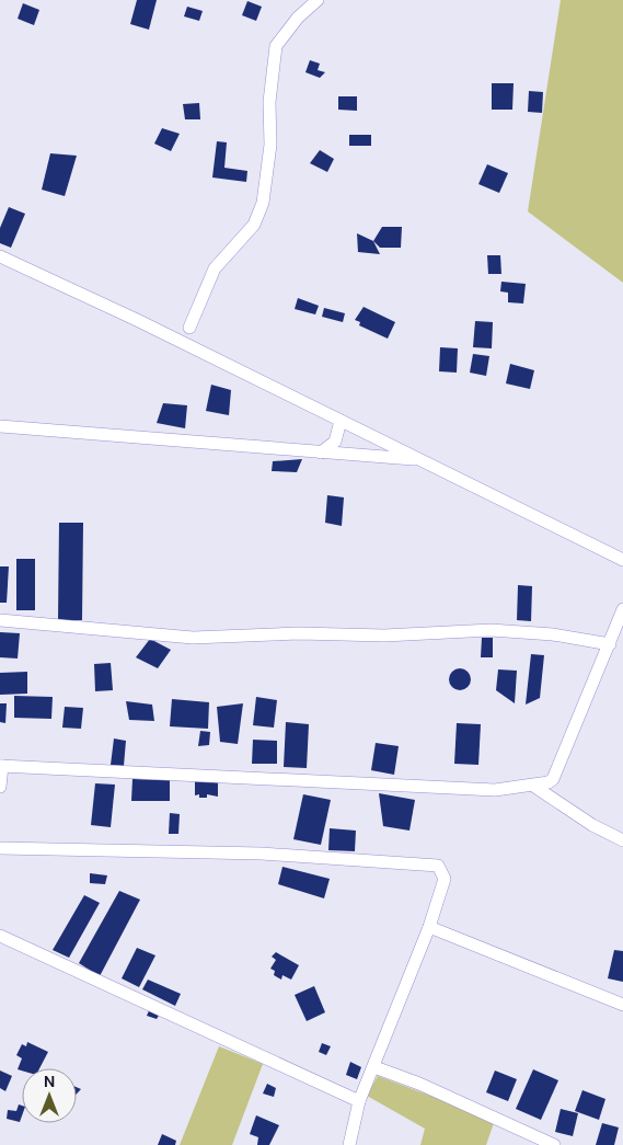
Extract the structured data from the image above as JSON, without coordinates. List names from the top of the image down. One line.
{"north":"top"}
